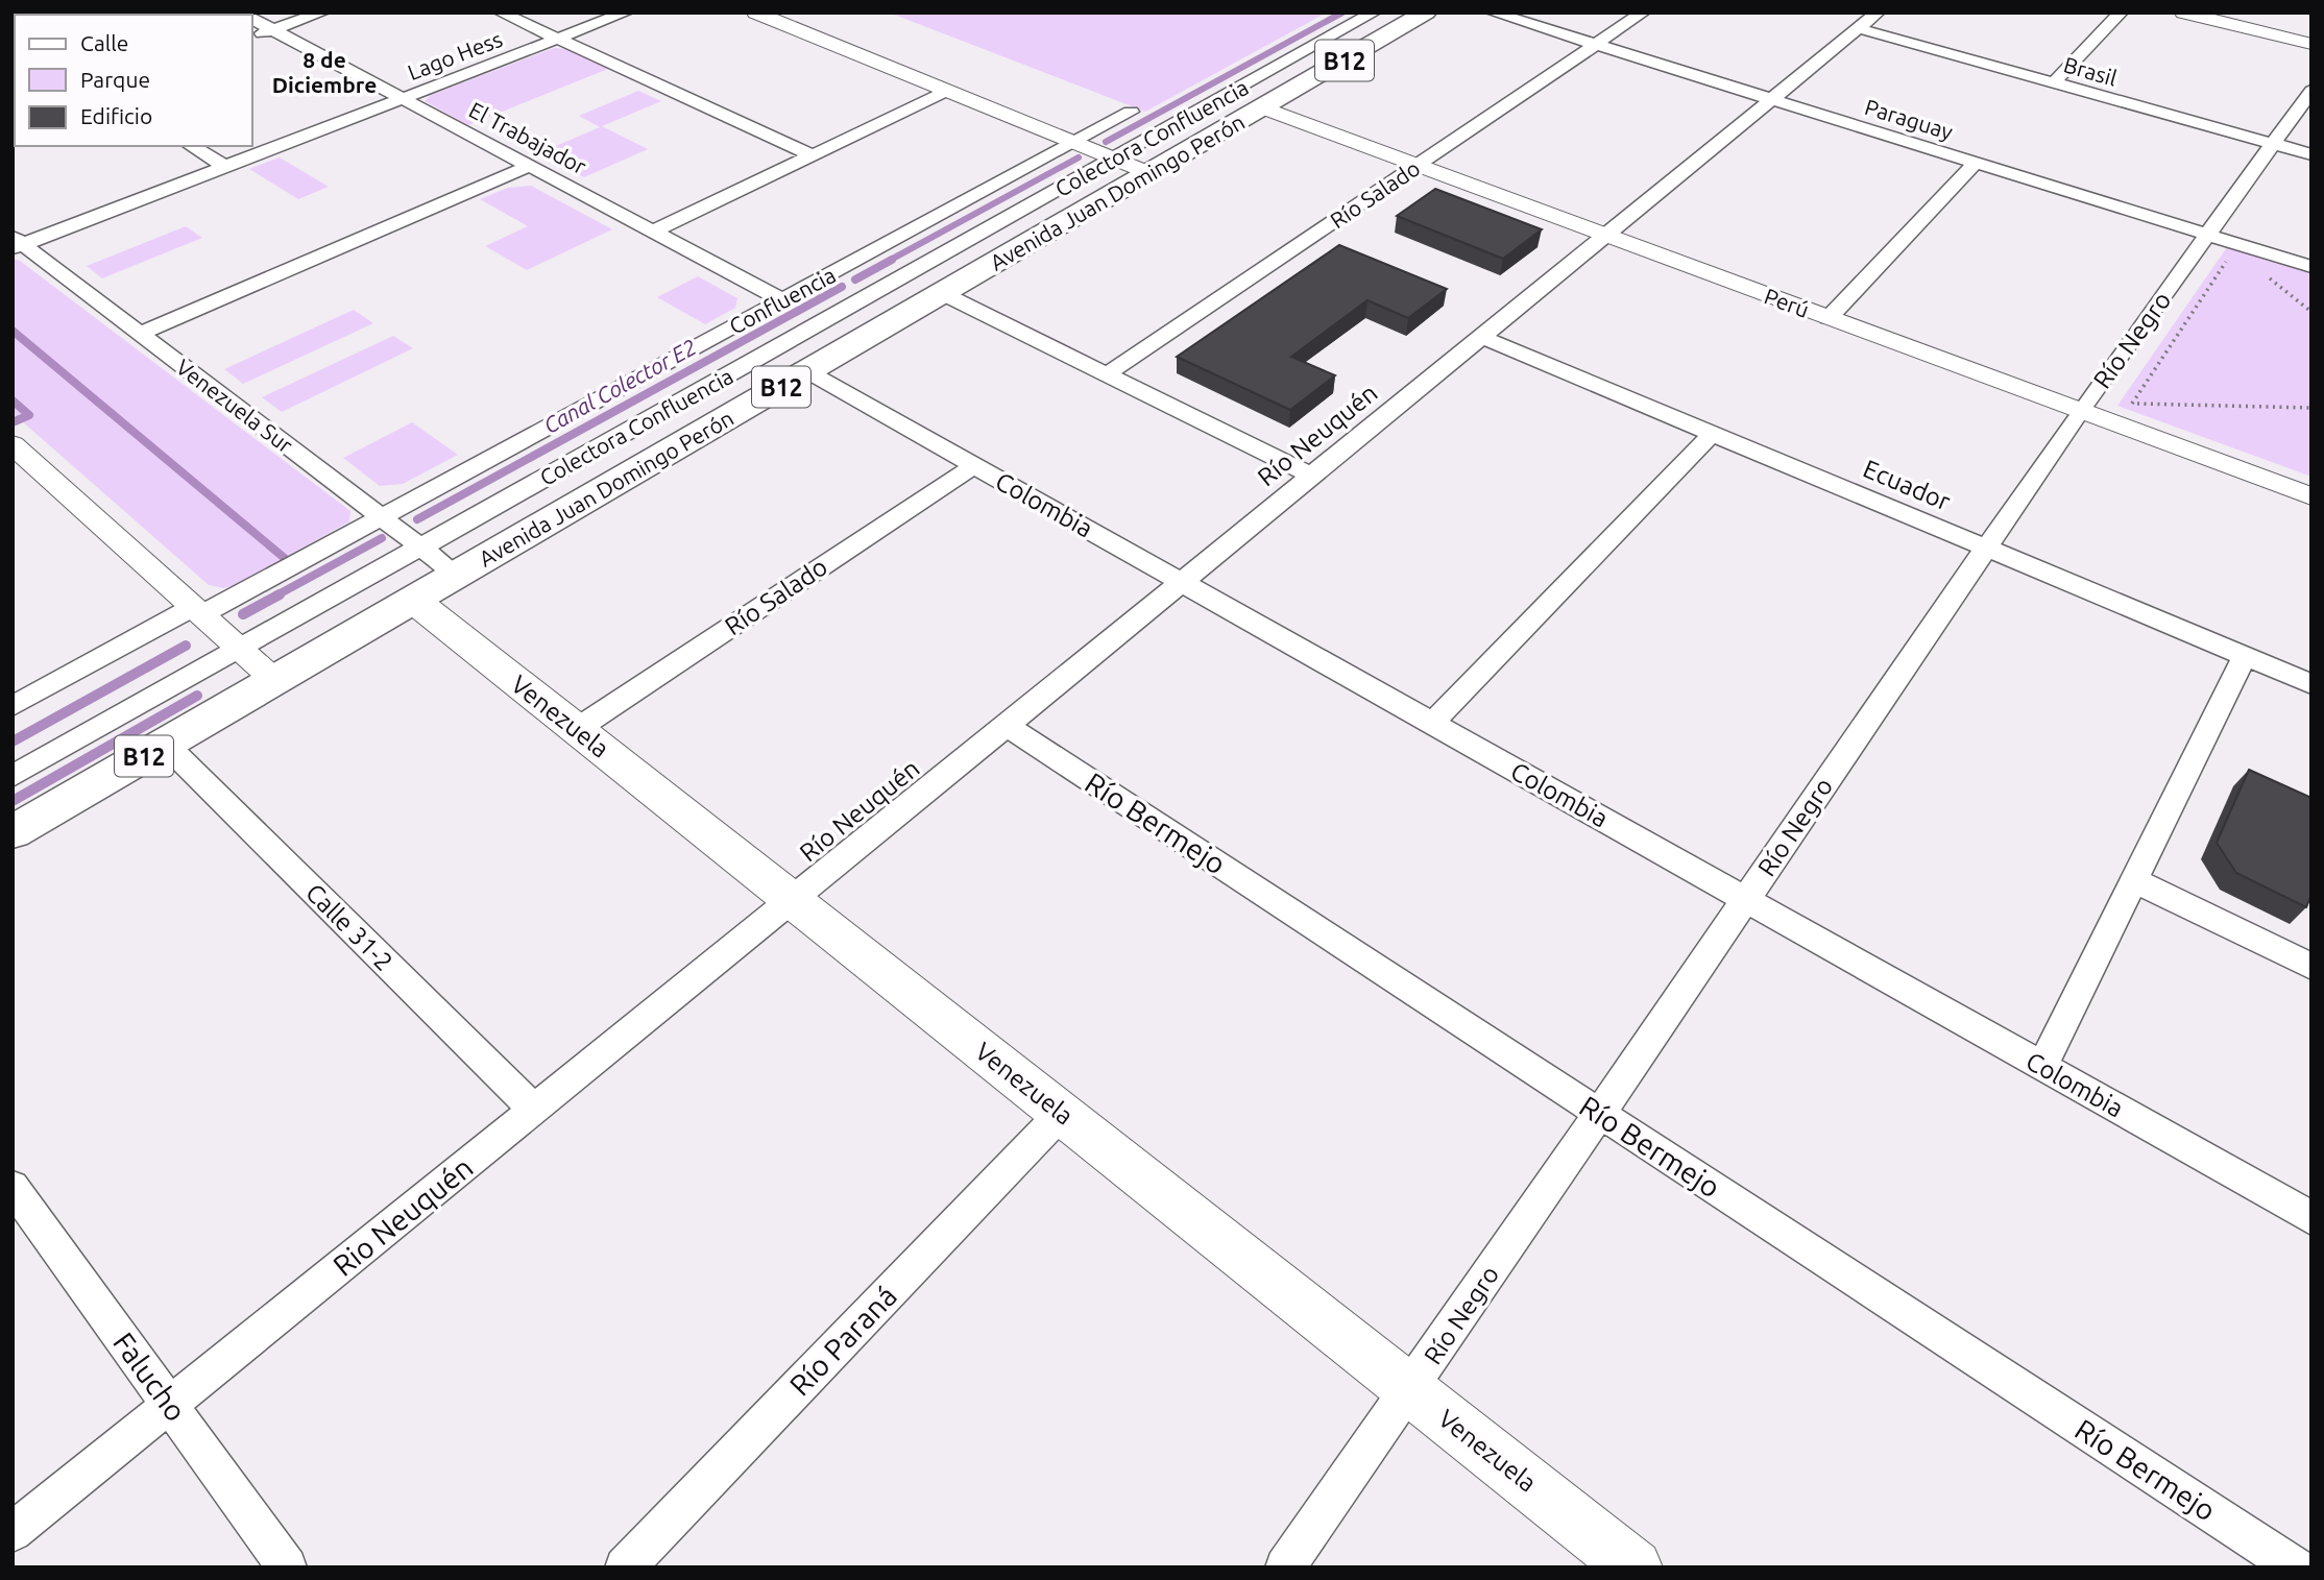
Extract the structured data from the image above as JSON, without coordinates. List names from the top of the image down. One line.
{"streets":{"main road":["B12","Avenida Juan Domingo Perón","Venezuela"],"street":["Lago Hess","Brasil","Paraguay","El Trabajador","Colectora Confluencia","Río Salado","Confluencia","Perú","Río Negro","Venezuela Sur","Río Neuquén","Ecuador","Colombia","Río Bermejo","Calle 31-2","Rio Neuquén","Río Paraná","Falucho"]},"crossings":[["Lago Hess","El Trabajador"],["Lago Hess","Venezuela Sur"],["Brasil","Río Negro"],["Brasil","Río Neuquén"],["Paraguay","Río Salado"],["Paraguay","Río Negro"],["Paraguay","Río Neuquén"],["El Trabajador","Confluencia"],["Colectora Confluencia","Venezuela Sur"],["Avenida Juan Domingo Perón","Perú"],["Avenida Juan Domingo Perón","Venezuela Sur"],["Avenida Juan Domingo Perón","Colombia"],["Avenida Juan Domingo Perón","Venezuela"],["Avenida Juan Domingo Perón","Calle 31-2"],["Río Salado","Perú"],["Río Salado","Colombia"],["Río Salado","Venezuela"],["Confluencia","Venezuela Sur"],["Perú","Río Negro"],["Perú","Río Neuquén"],["Río Negro","Ecuador"],["Río Negro","Colombia"],["Río Negro","Venezuela"],["Río Negro","Río Bermejo"],["Río Neuquén","Ecuador"],["Río Neuquén","Colombia"],["Río Neuquén","Venezuela"],["Río Neuquén","Río Bermejo"],["Río Neuquén","Rio Neuquén"],["Venezuela","Rio Neuquén"],["Venezuela","Río Paraná"],["Calle 31-2","Rio Neuquén"],["Rio Neuquén","Falucho"]],"districts":["8 de Diciembre"],"water":["Canal Colector E2"],"legend":["Calle","Parque","Edificio"]}
